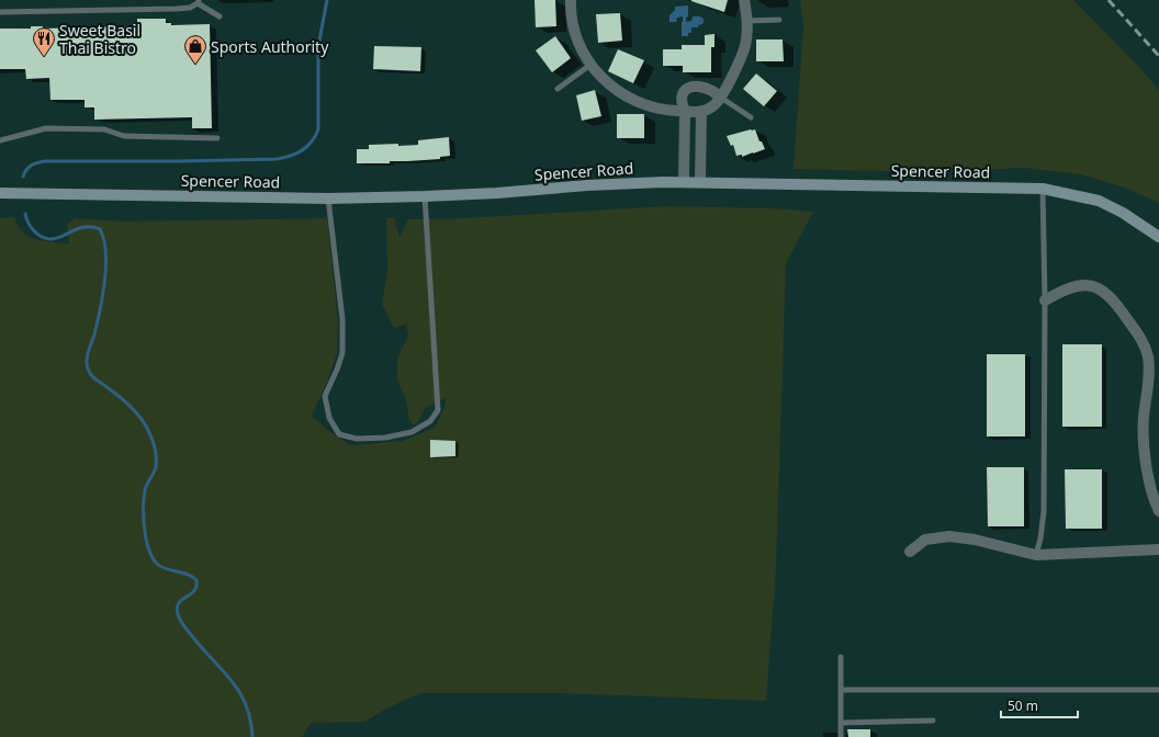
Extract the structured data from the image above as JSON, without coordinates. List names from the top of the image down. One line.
{"streets":{"street":["Spencer Road"]},"places":{"restaurant":["Sweet Basil Thai Bistro"],"shop":["Sports Authority"]},"scale_bar":"50 m"}
